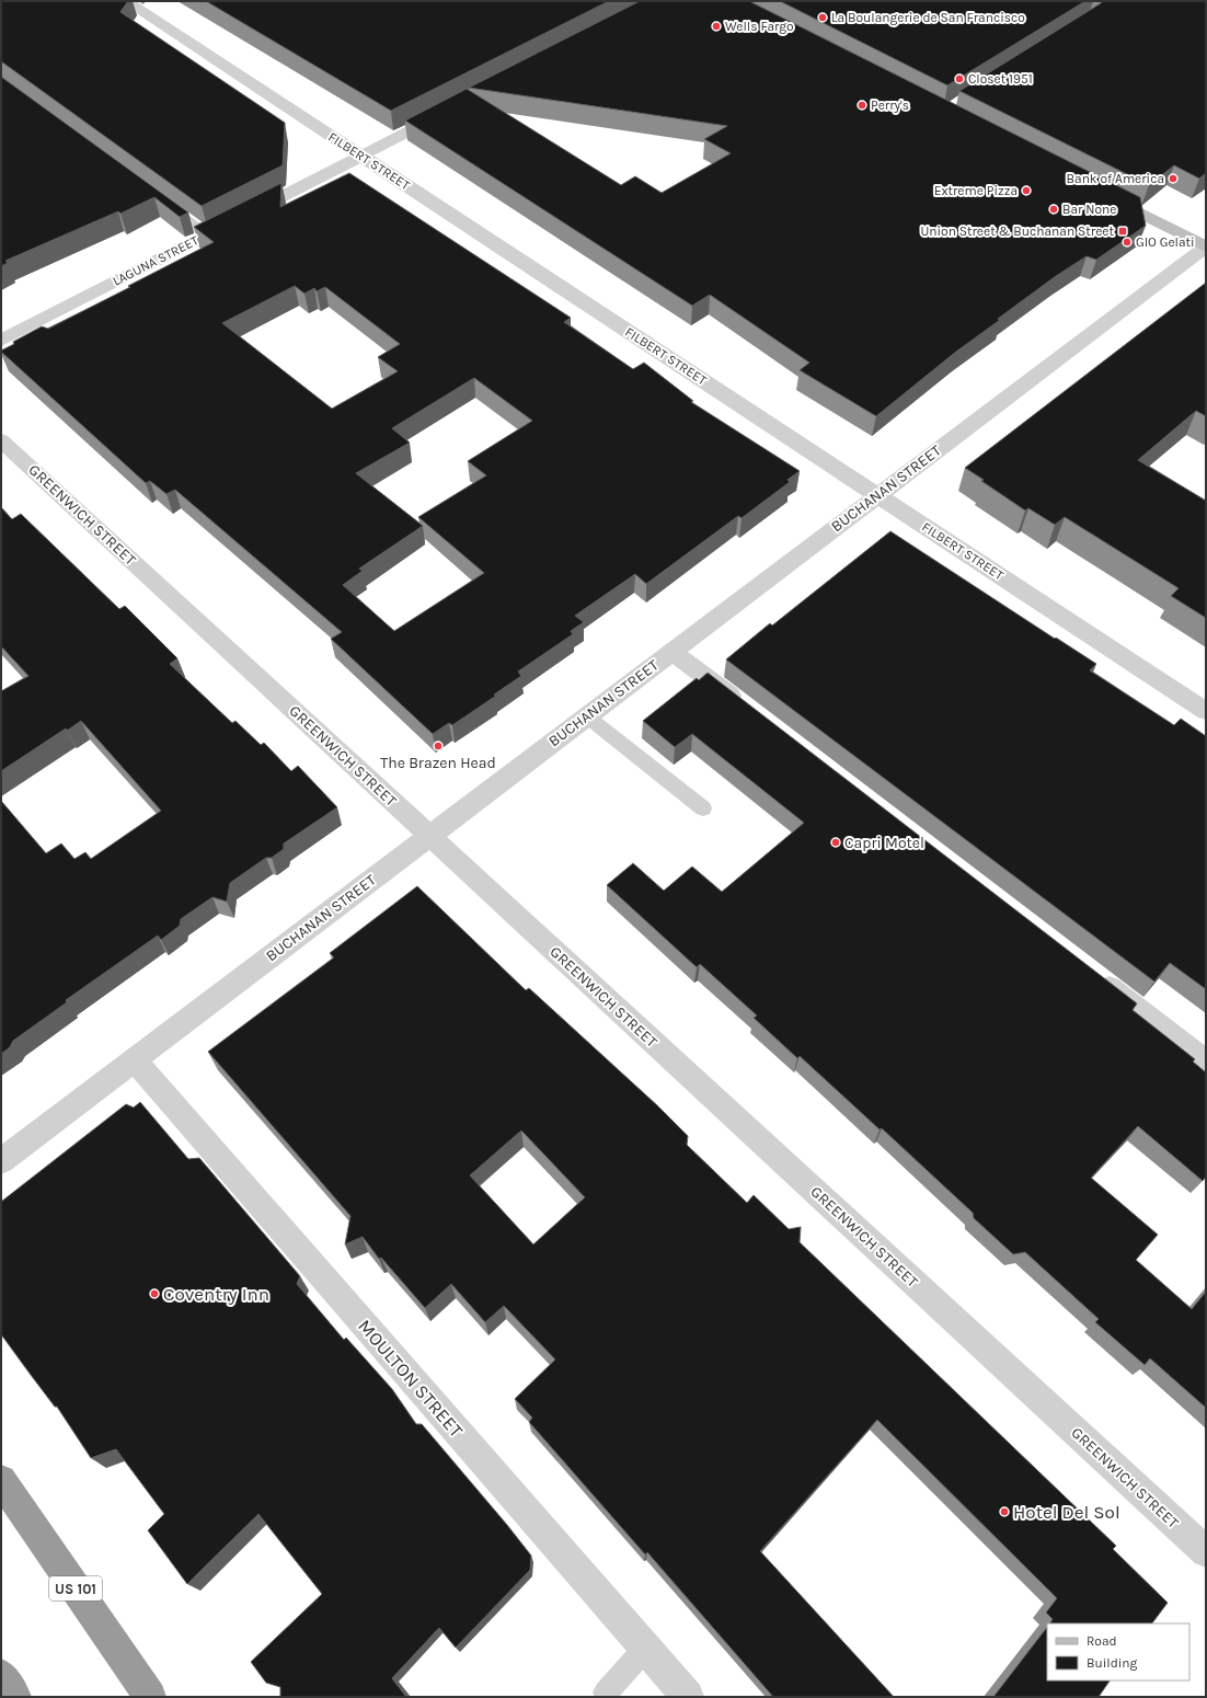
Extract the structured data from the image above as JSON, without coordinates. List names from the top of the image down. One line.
{"streets":{"highway":["US 101"],"street":["FILBERT STREET","LAGUNA STREET","BUCHANAN STREET","GREENWICH STREET","MOULTON STREET"]},"crossings":[["FILBERT STREET","LAGUNA STREET"],["FILBERT STREET","BUCHANAN STREET"],["BUCHANAN STREET","GREENWICH STREET"],["BUCHANAN STREET","MOULTON STREET"]],"places":{"other":["La Boulangerie de San Francisco","Wells Fargo","Closet 1951","Perry's","Bank of America","Extreme Pizza","Bar None","GIO Gelati","The Brazen Head","Capri Motel","Coventry Inn","Hotel Del Sol"],"transit":["Union Street & Buchanan Street"]},"legend":["Road","Building"]}
